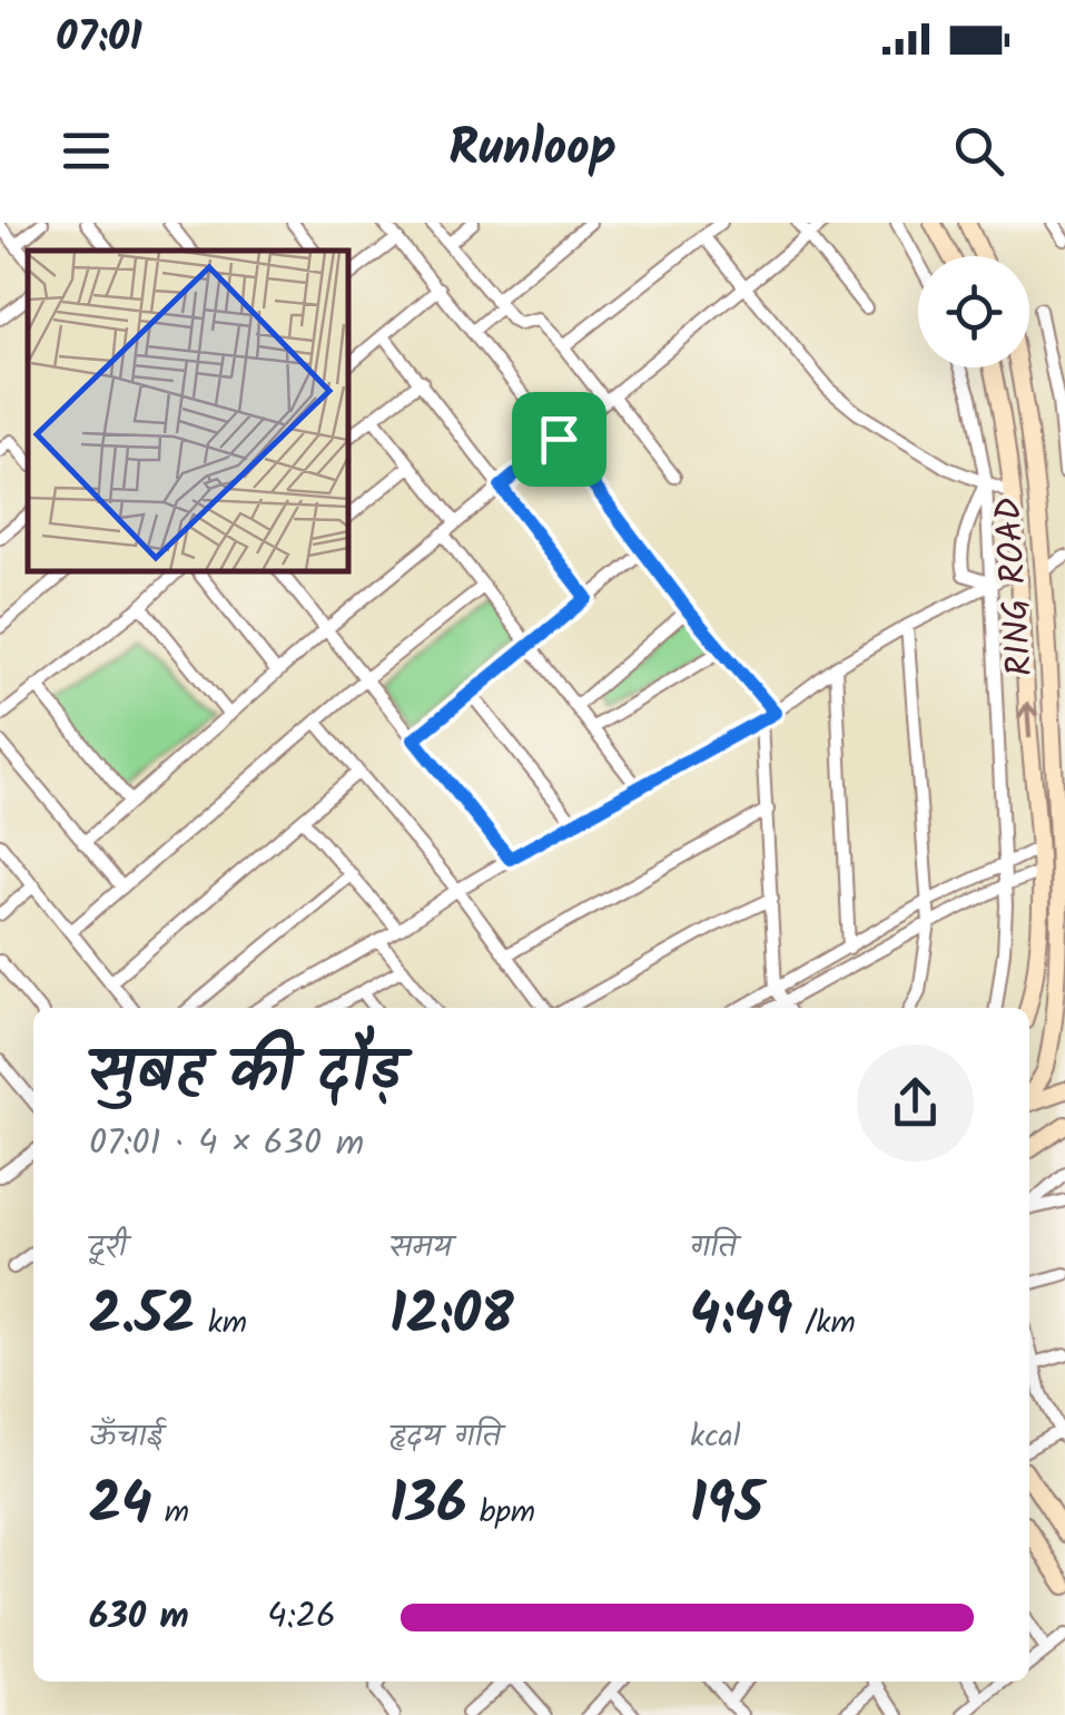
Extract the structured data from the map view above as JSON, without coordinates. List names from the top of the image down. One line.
{"streets":{"main road":["RING ROAD"]},"page":{"status":"07:01","header":"Runloop","heading":["सुबह की दौड़","07:01 · 4 × 630 m"],"stats":[["दूरी","2.52 km"],["समय","12:08"],["गति","4:49 /km"],["ऊँचाई","24 m"],["हृदय गति","136 bpm"],["kcal","195"]],"list":[{"name":"630 m","note":"4:26"}]}}
